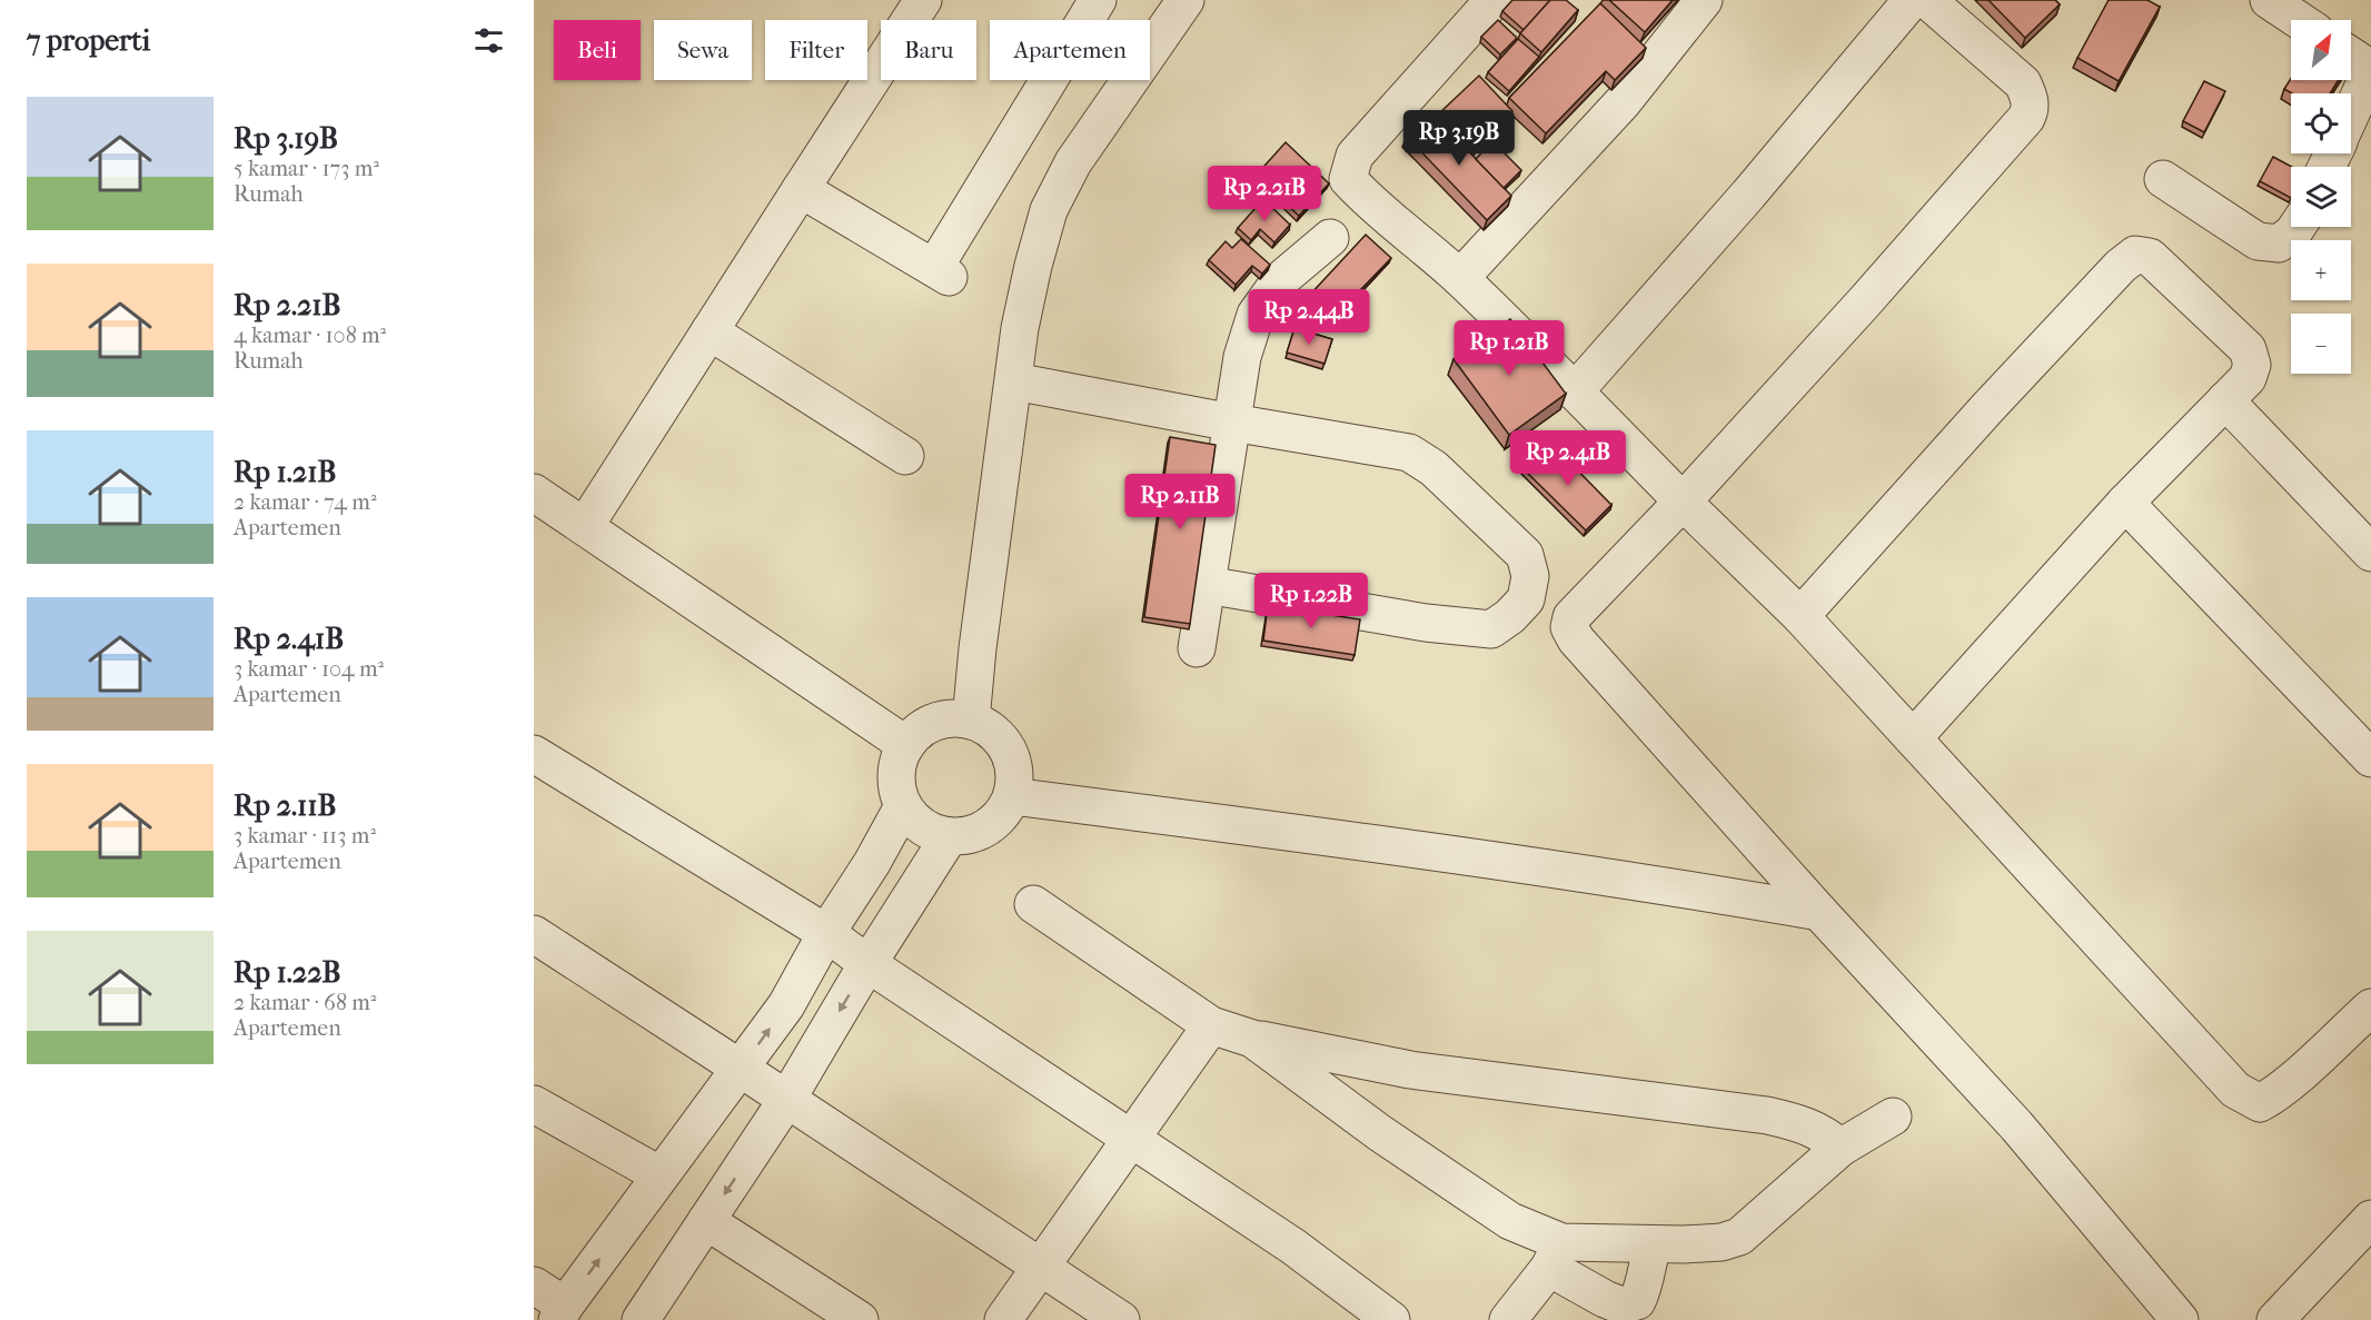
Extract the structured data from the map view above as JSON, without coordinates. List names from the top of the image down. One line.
{"north":"top right","page":{"heading":"7 properti","map_buttons":["+","−"],"chip":["Beli","Sewa","Filter","Baru","Apartemen"],"list":[{"name":"Rp 3.19B","note":"5 kamar · 173 m² · Rumah"},{"name":"Rp 2.21B","note":"4 kamar · 108 m² · Rumah"},{"name":"Rp 1.21B","note":"2 kamar · 74 m² · Apartemen"},{"name":"Rp 2.41B","note":"3 kamar · 104 m² · Apartemen"},{"name":"Rp 2.11B","note":"3 kamar · 113 m² · Apartemen"},{"name":"Rp 1.22B","note":"2 kamar · 68 m² · Apartemen"}],"price":["Rp 3.19B","Rp 2.21B","Rp 2.44B","Rp 1.21B","Rp 2.41B","Rp 2.11B","Rp 1.22B"]}}
